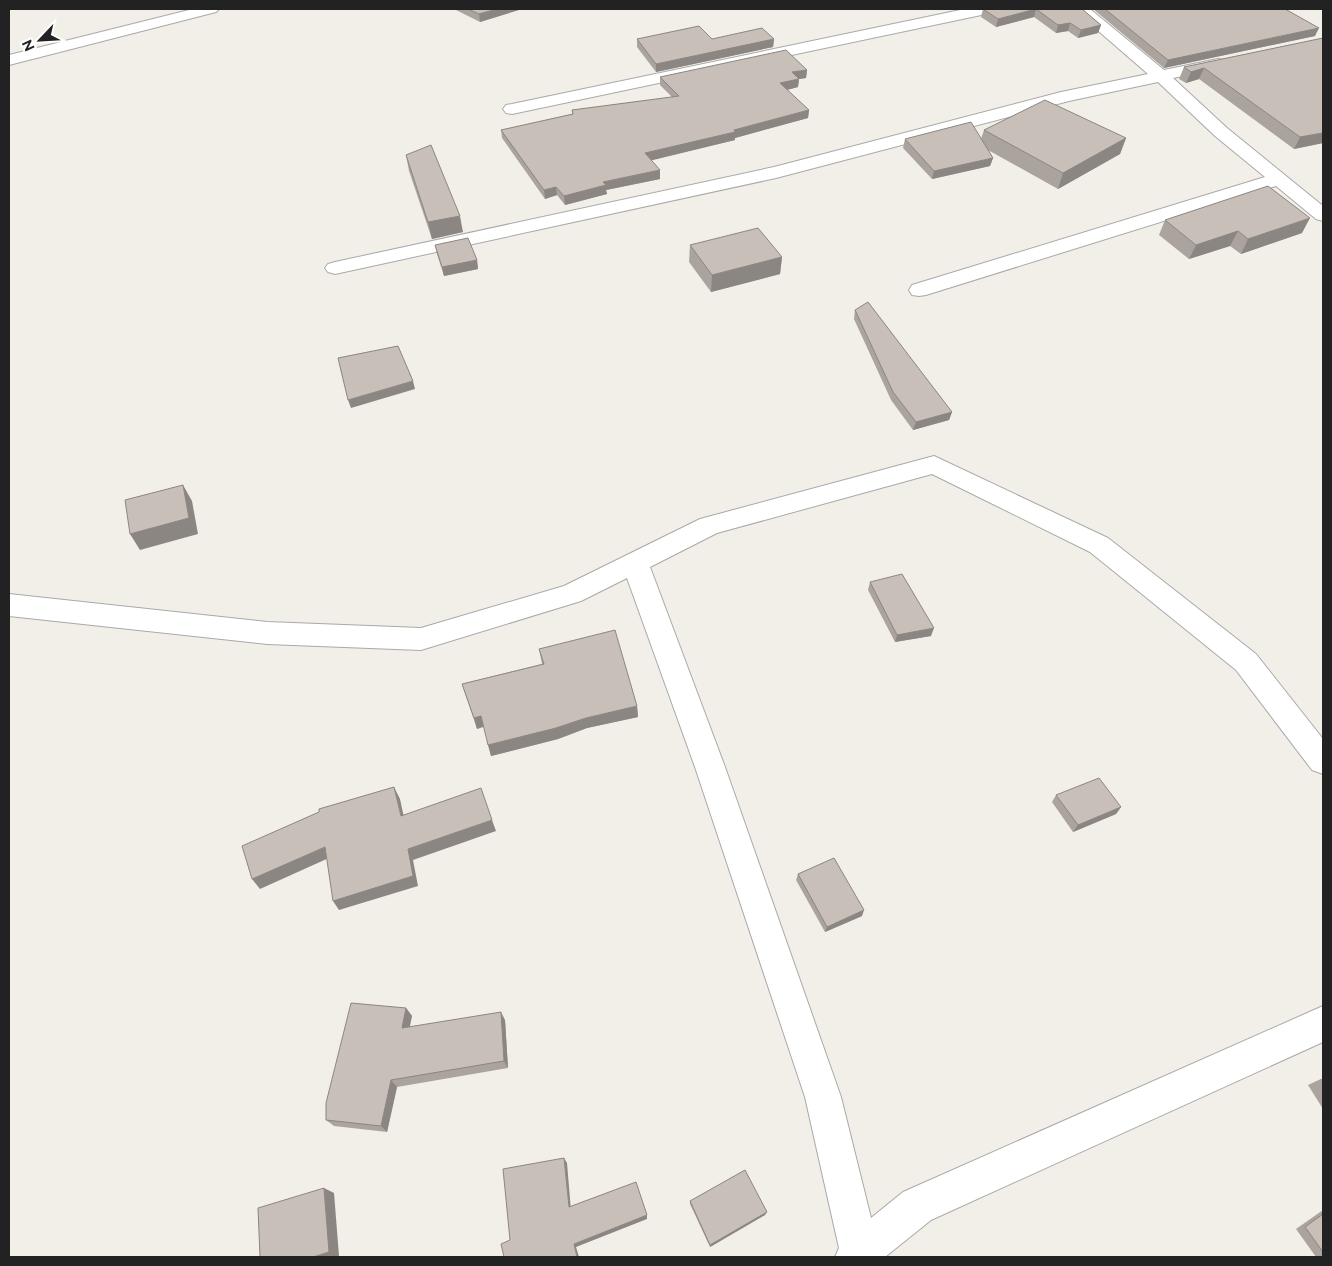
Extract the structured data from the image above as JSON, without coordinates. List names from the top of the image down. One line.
{"north":"bottom left"}
